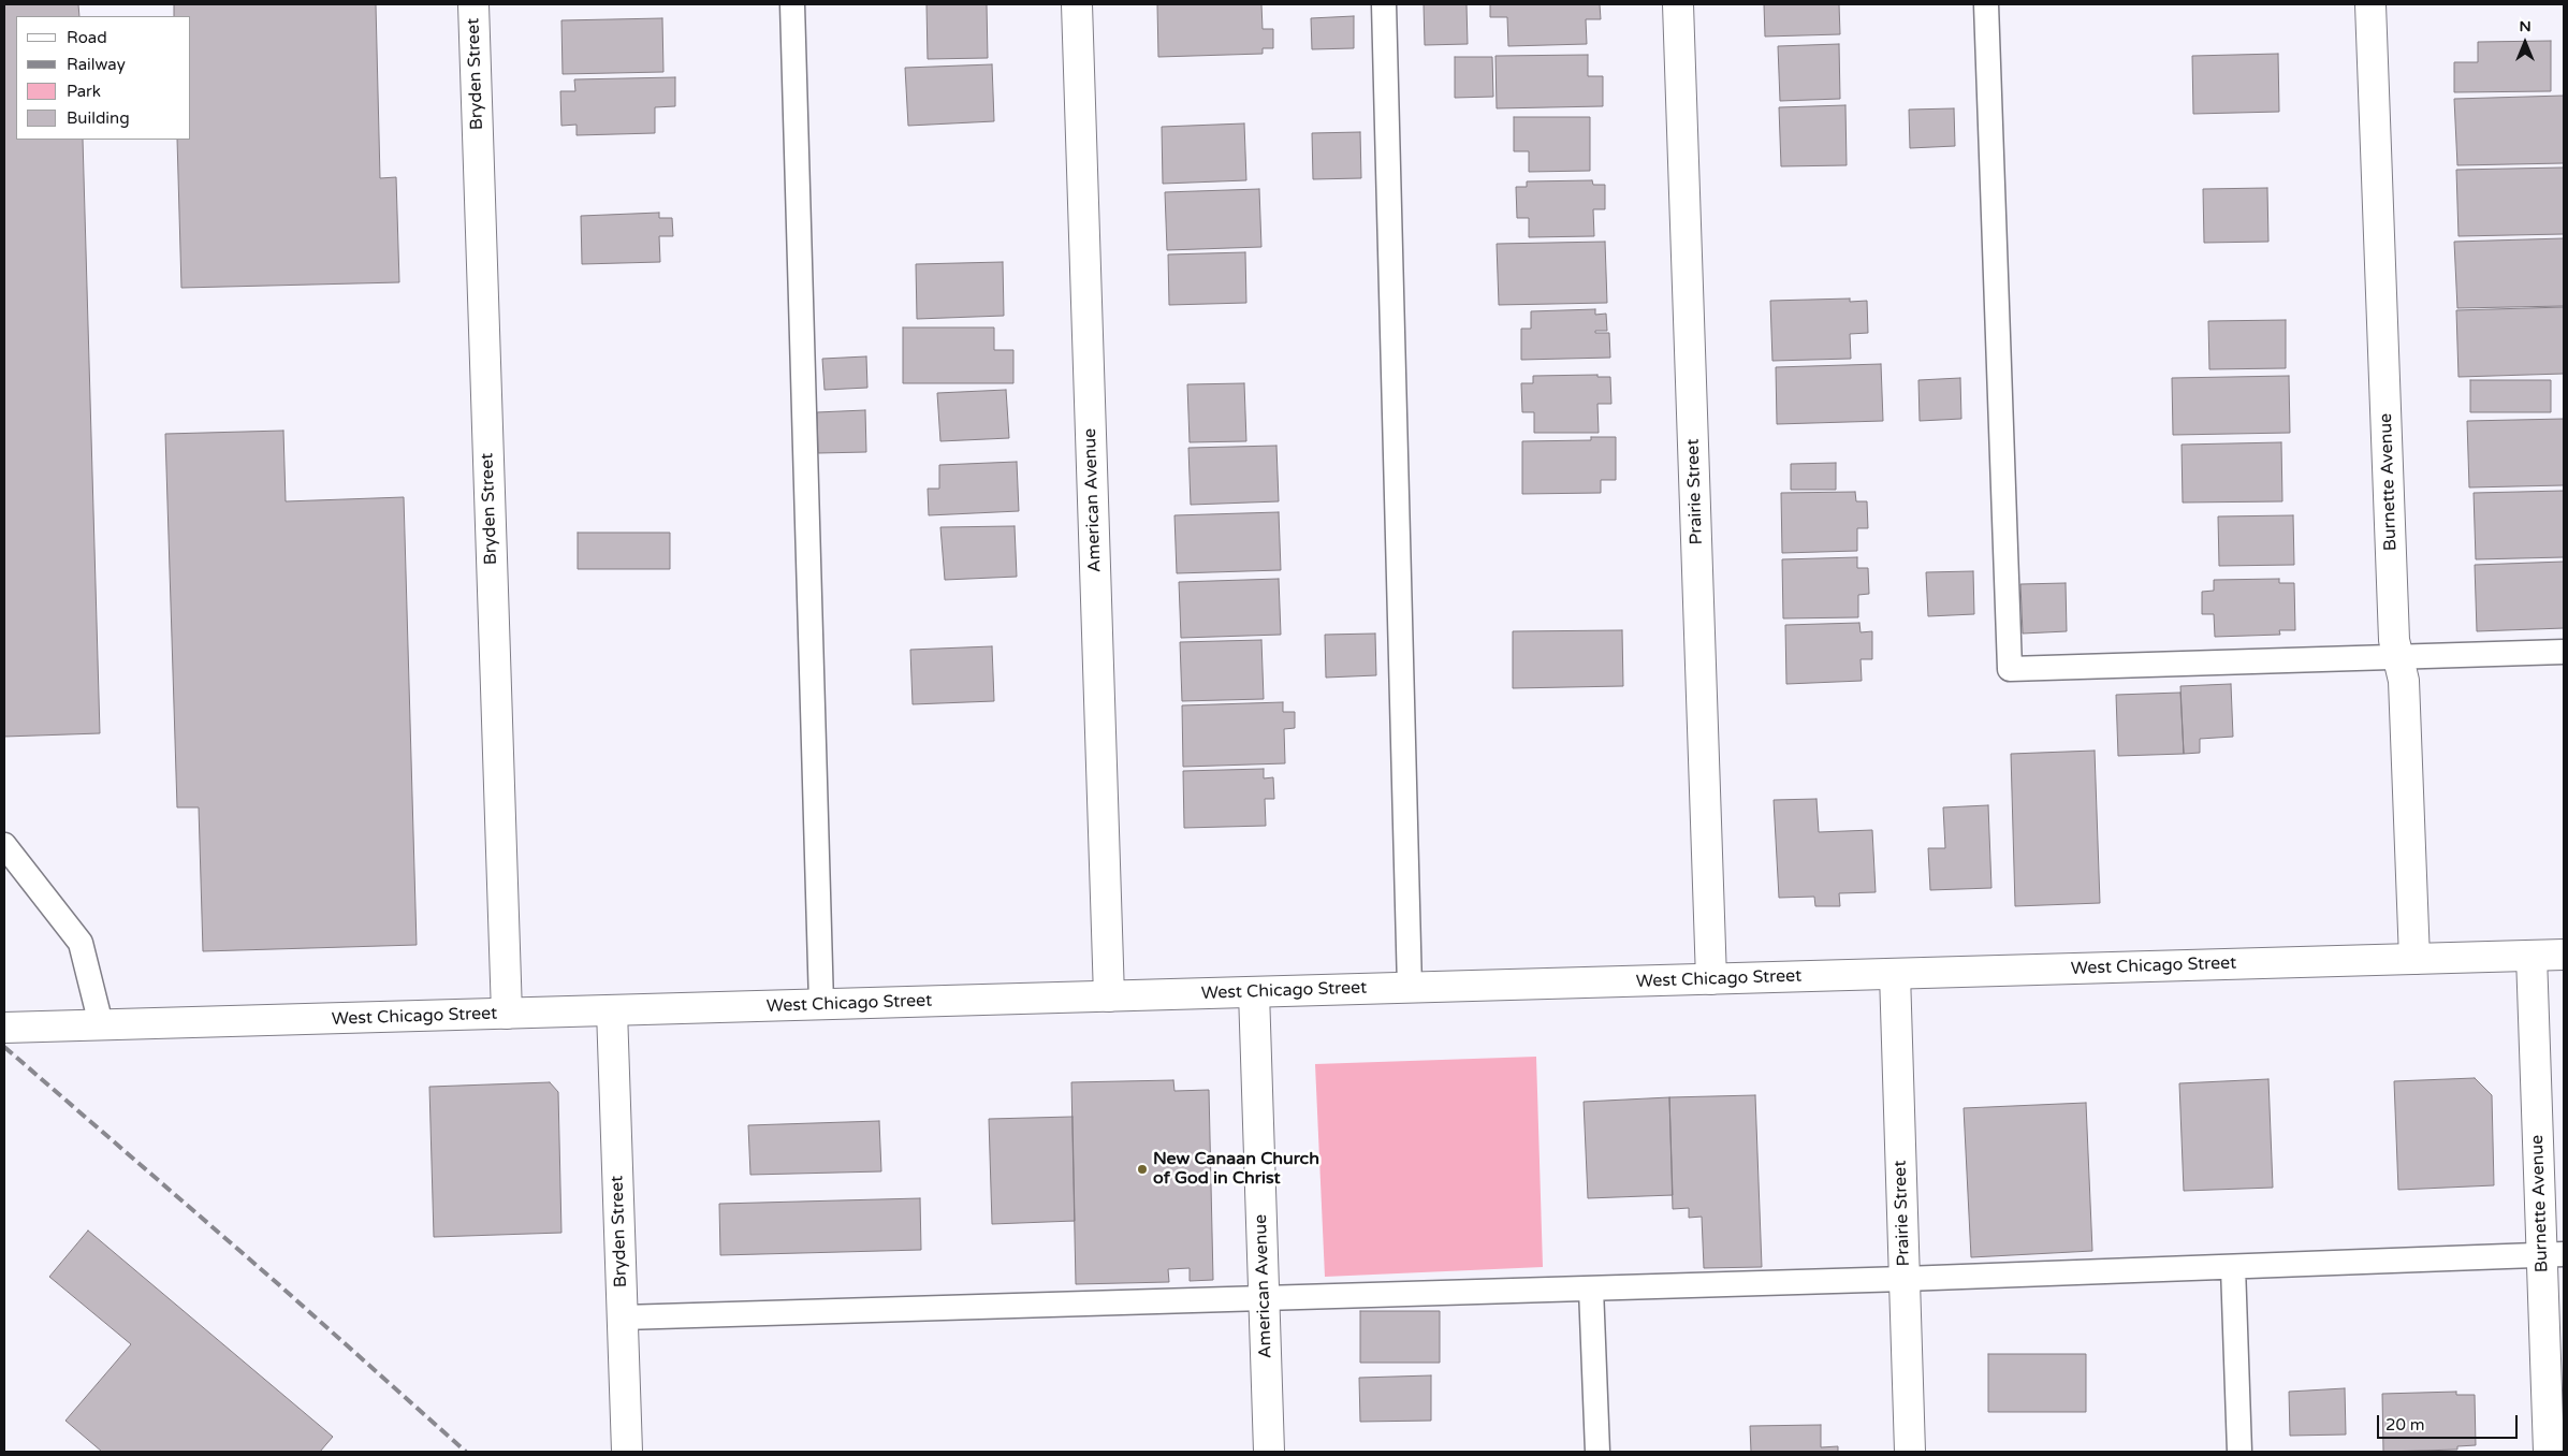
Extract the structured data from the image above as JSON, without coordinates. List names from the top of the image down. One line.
{"streets":{"street":["Bryden Street","Burnette Avenue","Prairie Street","American Avenue","West Chicago Street"]},"crossings":[["Bryden Street","West Chicago Street"],["Burnette Avenue","West Chicago Street"],["Prairie Street","West Chicago Street"],["American Avenue","West Chicago Street"]],"places":["New Canaan Church of God in Christ"],"legend":["Road","Railway","Park","Building"],"scale_bar":"20 m","north":"top"}
